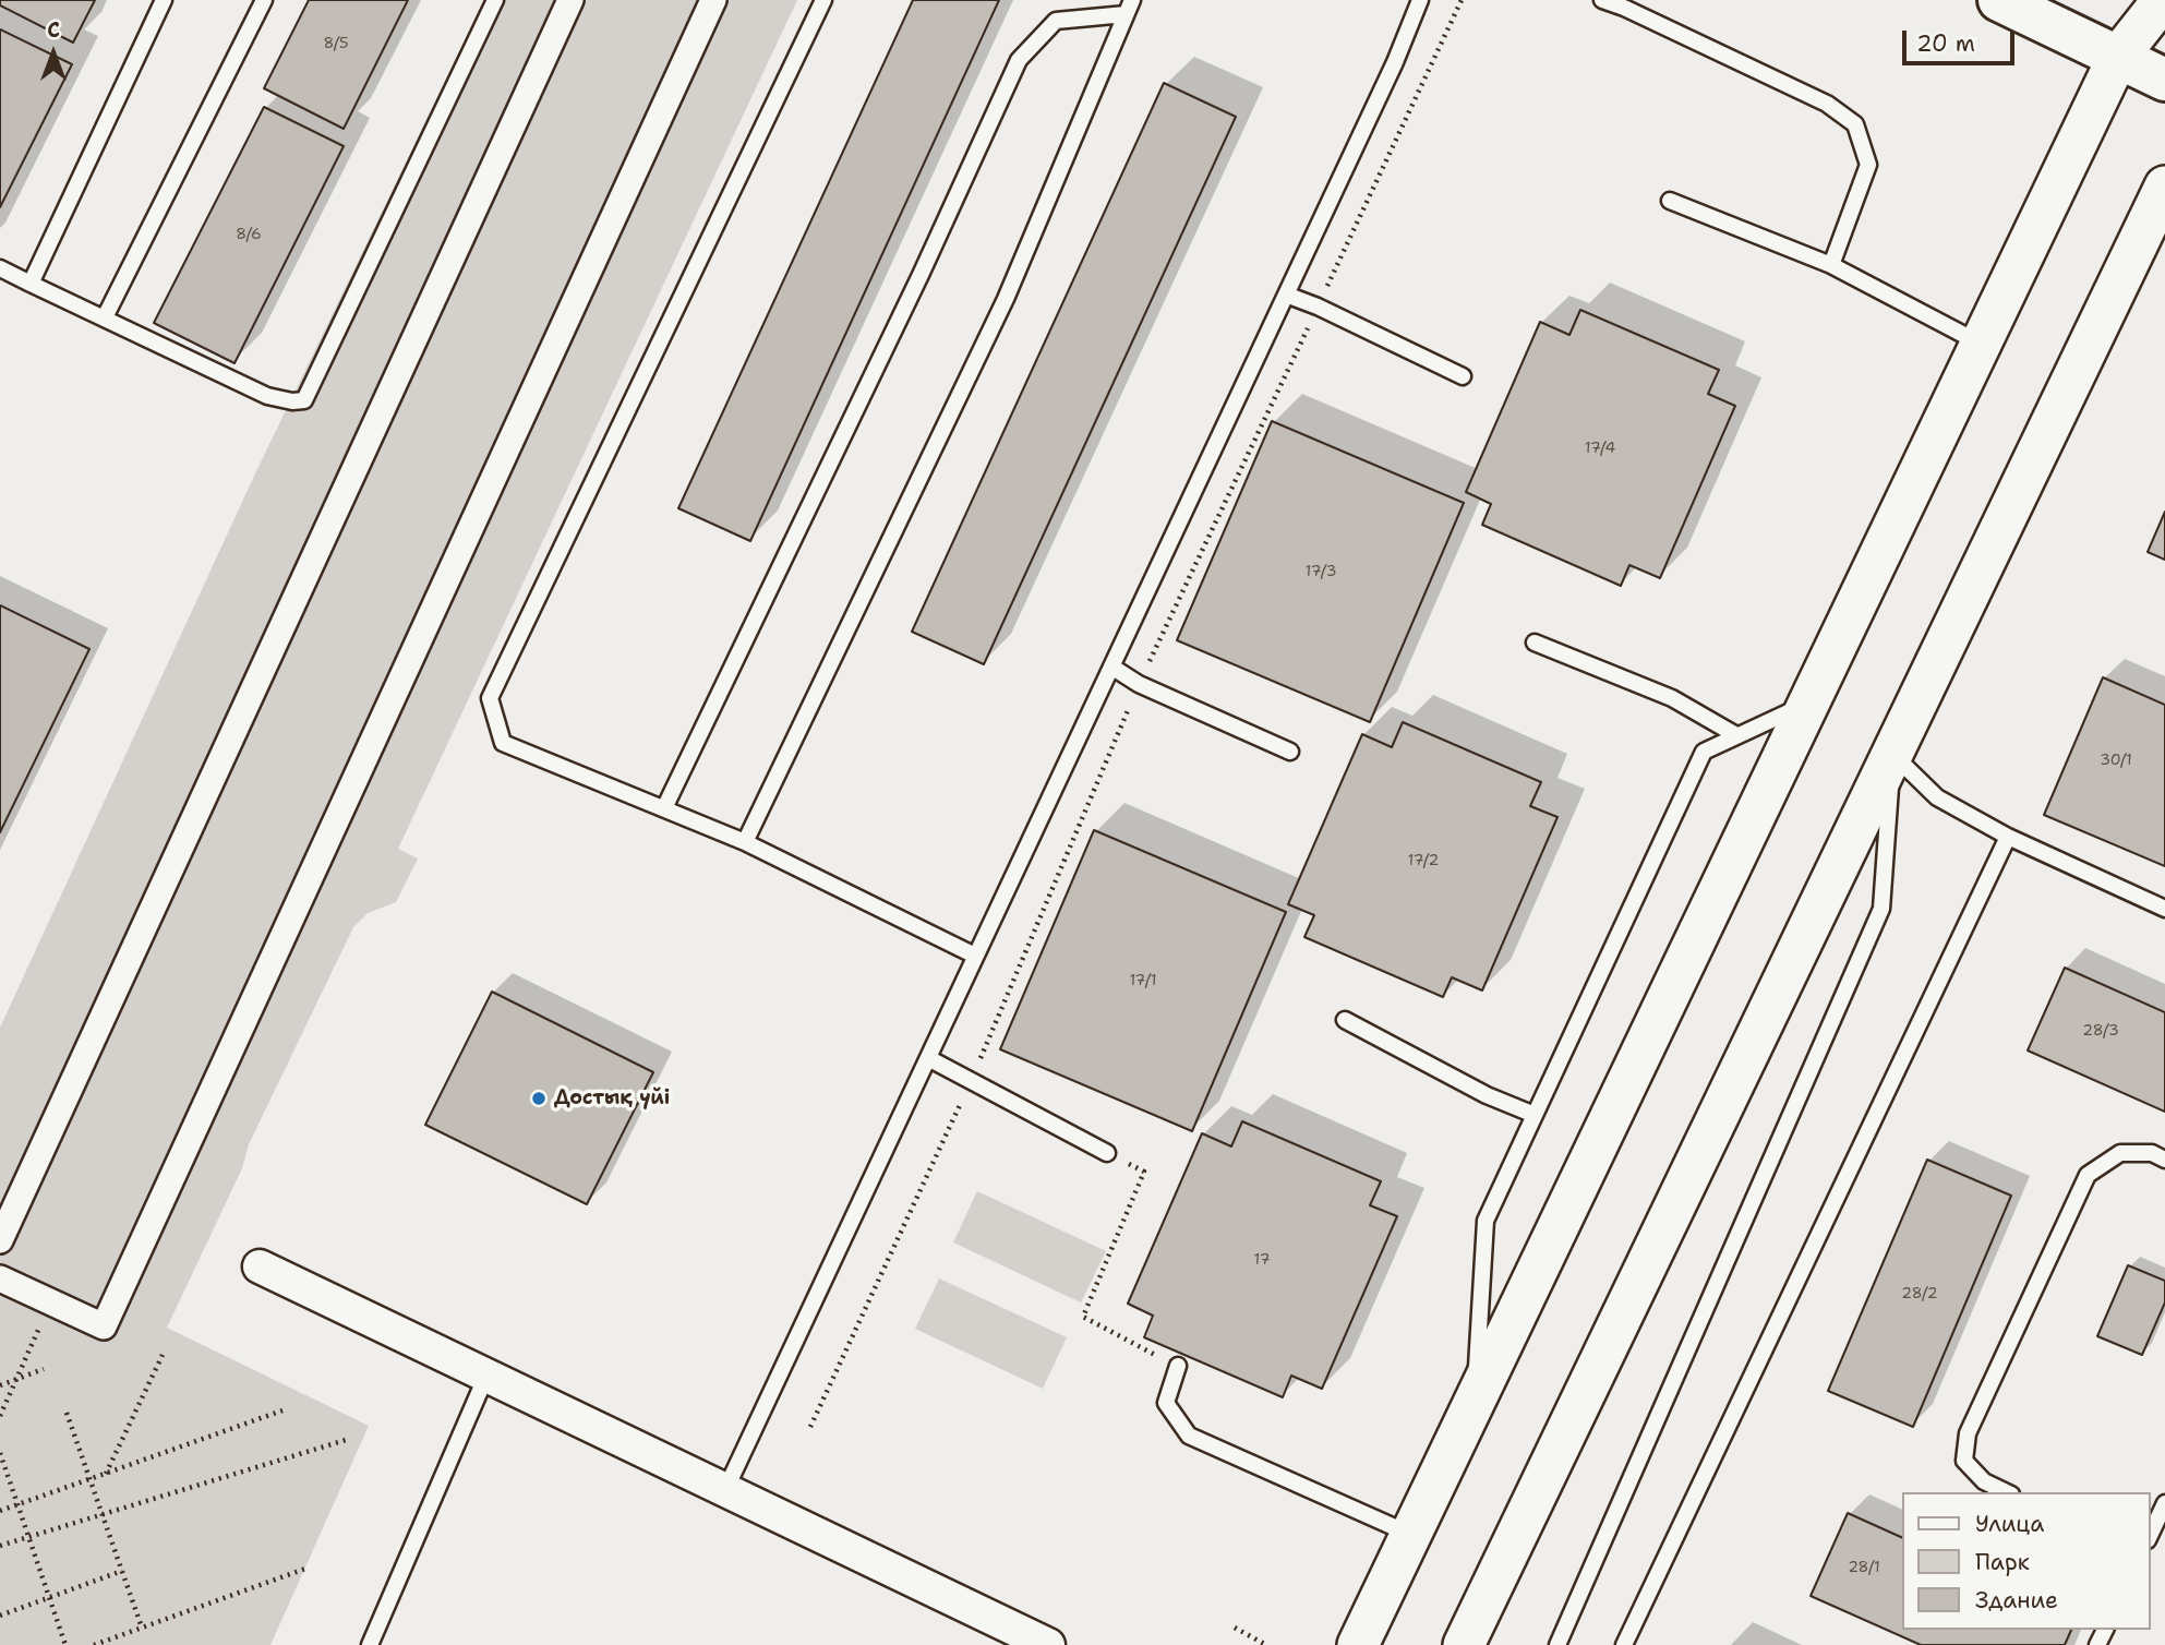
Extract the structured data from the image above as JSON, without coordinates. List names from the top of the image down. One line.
{"places":["Достық үйі"],"house_numbers":["8/5","8/6","17/4","17/3","30/1","17/2","17/1","28/3","17","28/2","28/1"],"legend":["Улица","Парк","Здание"],"scale_bar":"20 m","north":"top"}
